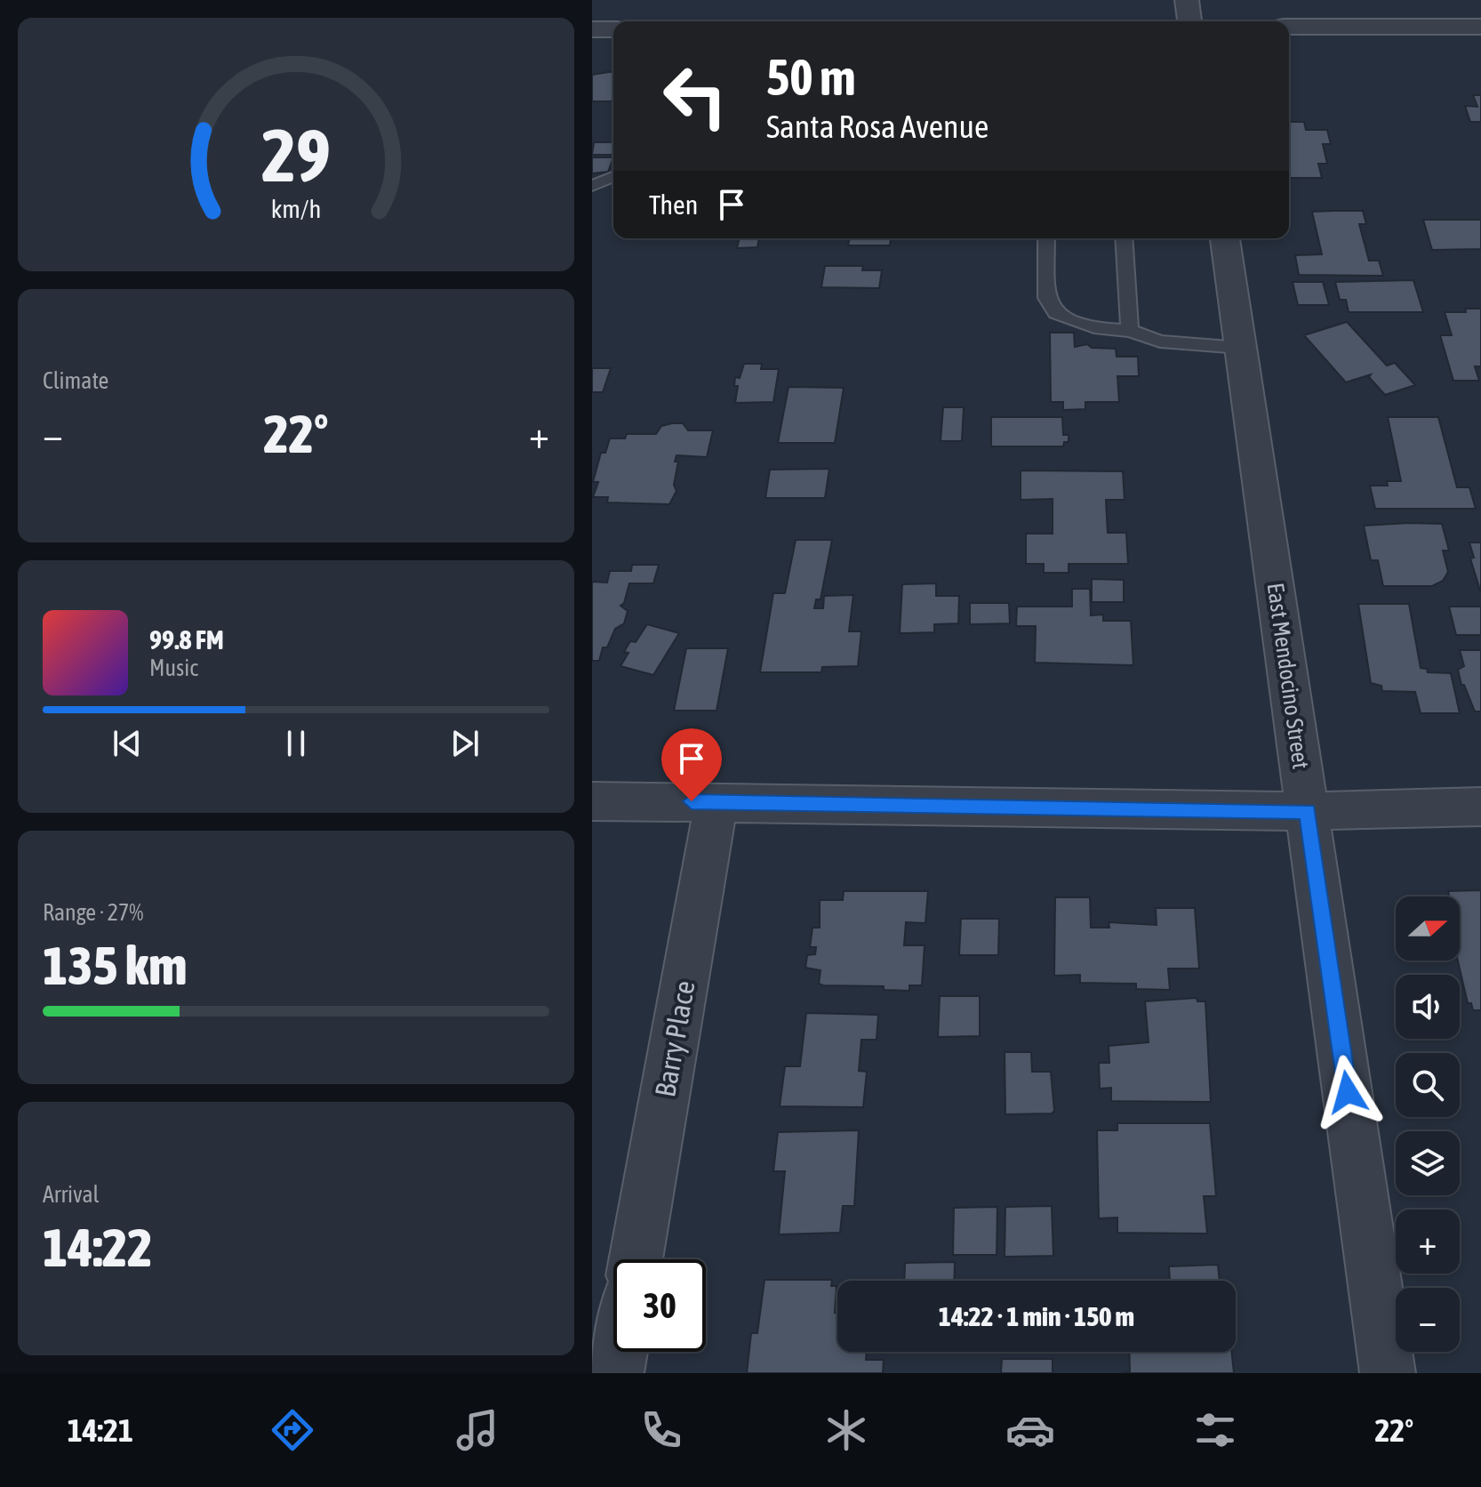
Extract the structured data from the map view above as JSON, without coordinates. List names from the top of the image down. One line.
{"streets":{"street":["East Mendocino Street","Barry Place"]},"north":"right","page":{"turn":["50 m","Santa Rosa Avenue"],"then":"Then","tile":["Climate",["Range · 27%","135 km"],["Arrival","14:22"]],"heat":["−","22°","+"],"song":["99.8 FM","Music"],"map_buttons":["+","−"],"limit":"30","trip":"14:22 · 1 min · 150 m","tabs":["14:21","22°"],"gauge":["29","km/h"]}}
